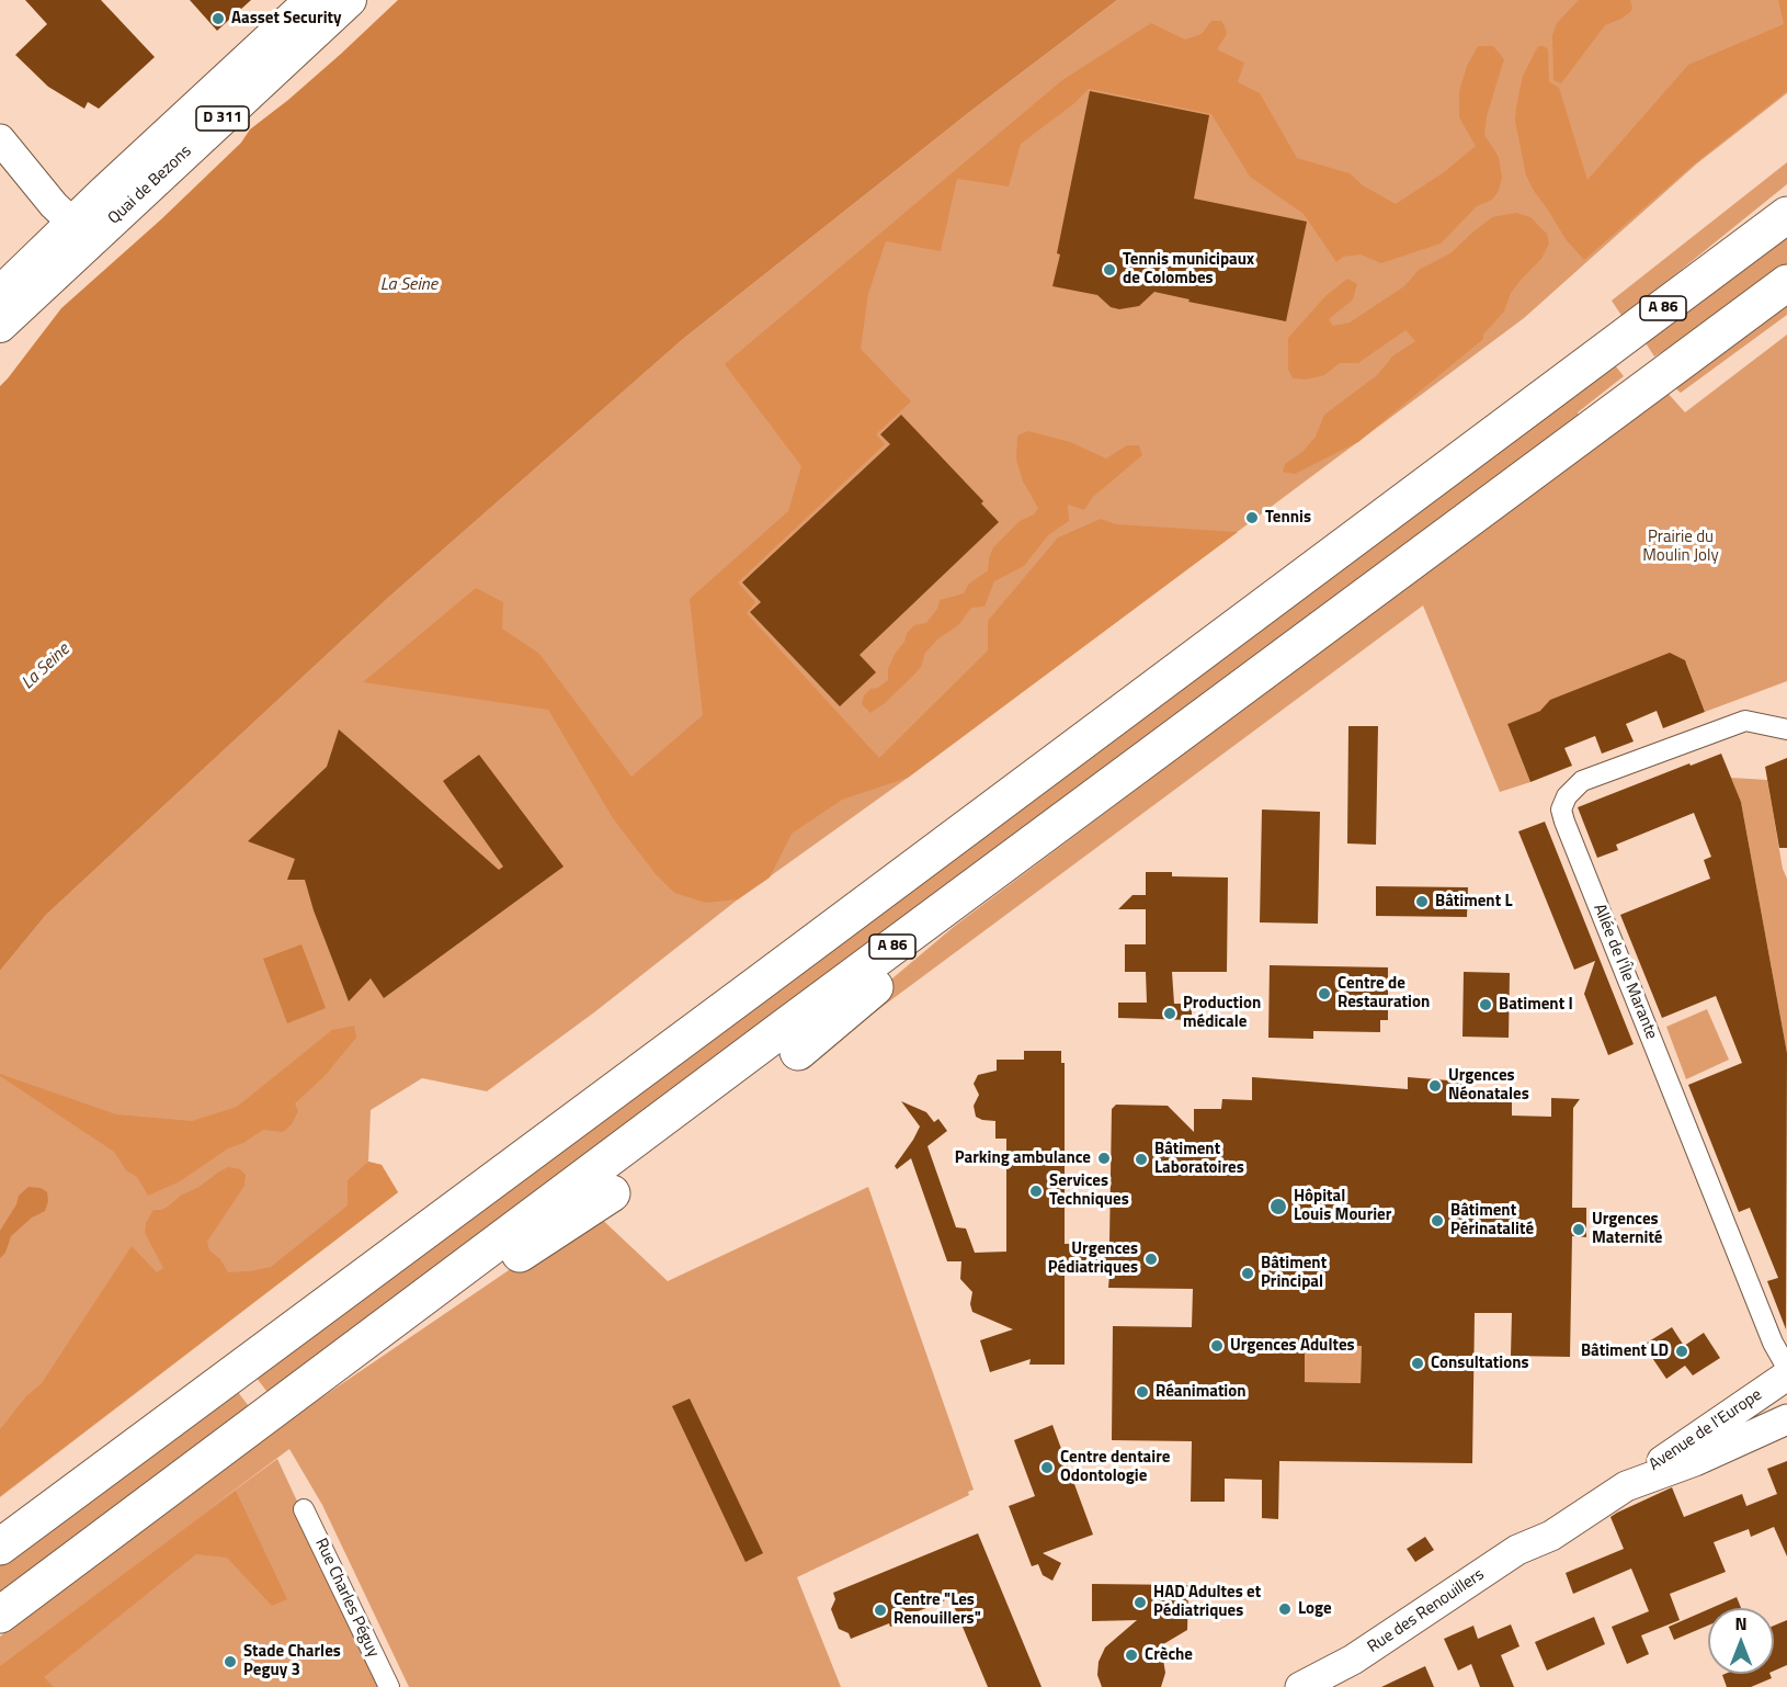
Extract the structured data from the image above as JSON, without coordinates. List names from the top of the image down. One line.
{"streets":{"highway":["A 86"],"main road":["D 311","Quai de Bezons"],"street":["Allée de l'Île Marante","Avenue de l'Europe","Rue Charles Péguy","Rue des Renouillers"]},"crossings":[["D 311","Quai de Bezons"],["Avenue de l'Europe","Rue des Renouillers"]],"water":["La Seine"],"parks":["Prairie du Moulin Joly"],"places":["Aasset Security","Tennis municipaux de Colombes","Tennis","Bâtiment L","Centre de Restauration","Batiment I","Production médicale","Urgences Néonatales","Parking ambulance","Bâtiment Laboratoires","Services Techniques","Hôpital Louis Mourier","Bâtiment Périnatalité","Urgences Maternité","Urgences Pédiatriques","Bâtiment Principal","Urgences Adultes","Bâtiment LD","Consultations","Réanimation","Centre dentaire Odontologie","HAD Adultes et Pédiatriques","Loge","Centre \"Les Renouillers\"","Crèche","Stade Charles Peguy 3"],"north":"top"}
